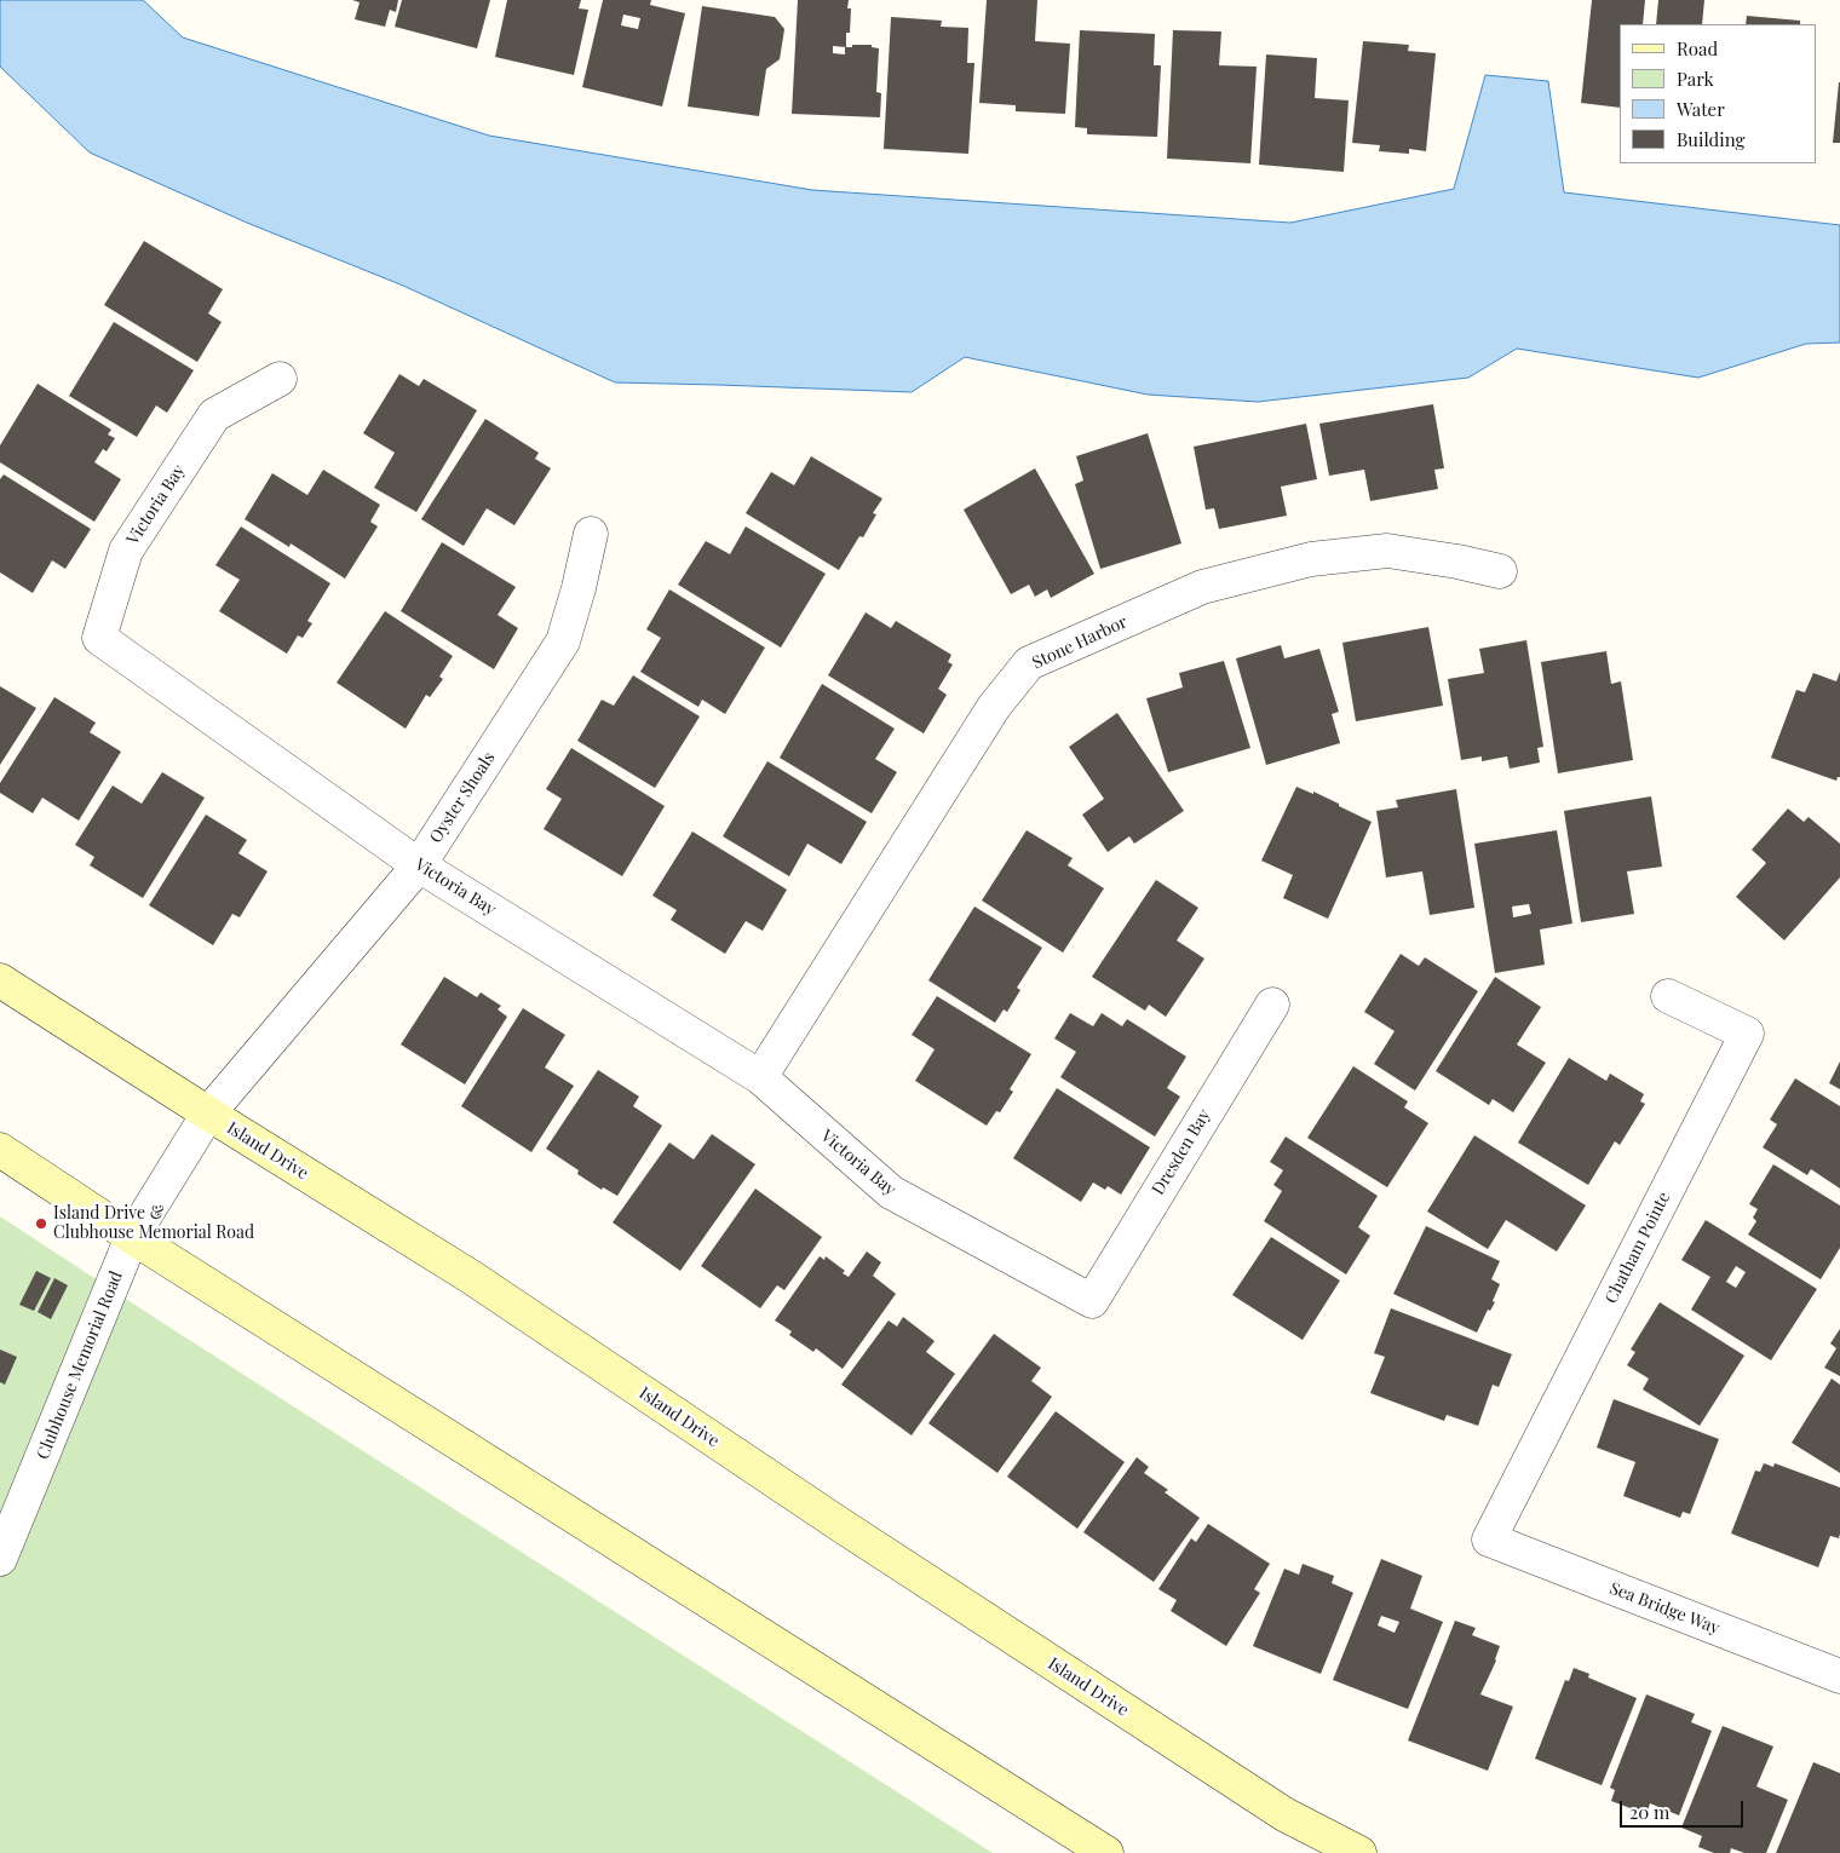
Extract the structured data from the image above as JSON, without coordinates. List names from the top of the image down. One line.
{"streets":{"main road":["Island Drive"],"street":["Victoria Bay","Stone Harbor","Oyster Shoals","Dresden Bay","Chatham Pointe","Clubhouse Memorial Road","Sea Bridge Way"]},"crossings":[["Victoria Bay","Stone Harbor"],["Victoria Bay","Oyster Shoals"],["Victoria Bay","Dresden Bay"],["Oyster Shoals","Island Drive"],["Oyster Shoals","Clubhouse Memorial Road"],["Island Drive","Clubhouse Memorial Road"],["Chatham Pointe","Sea Bridge Way"]],"places":["Island Drive & Clubhouse Memorial Road"],"legend":["Road","Park","Water","Building"],"scale_bar":"20 m"}
